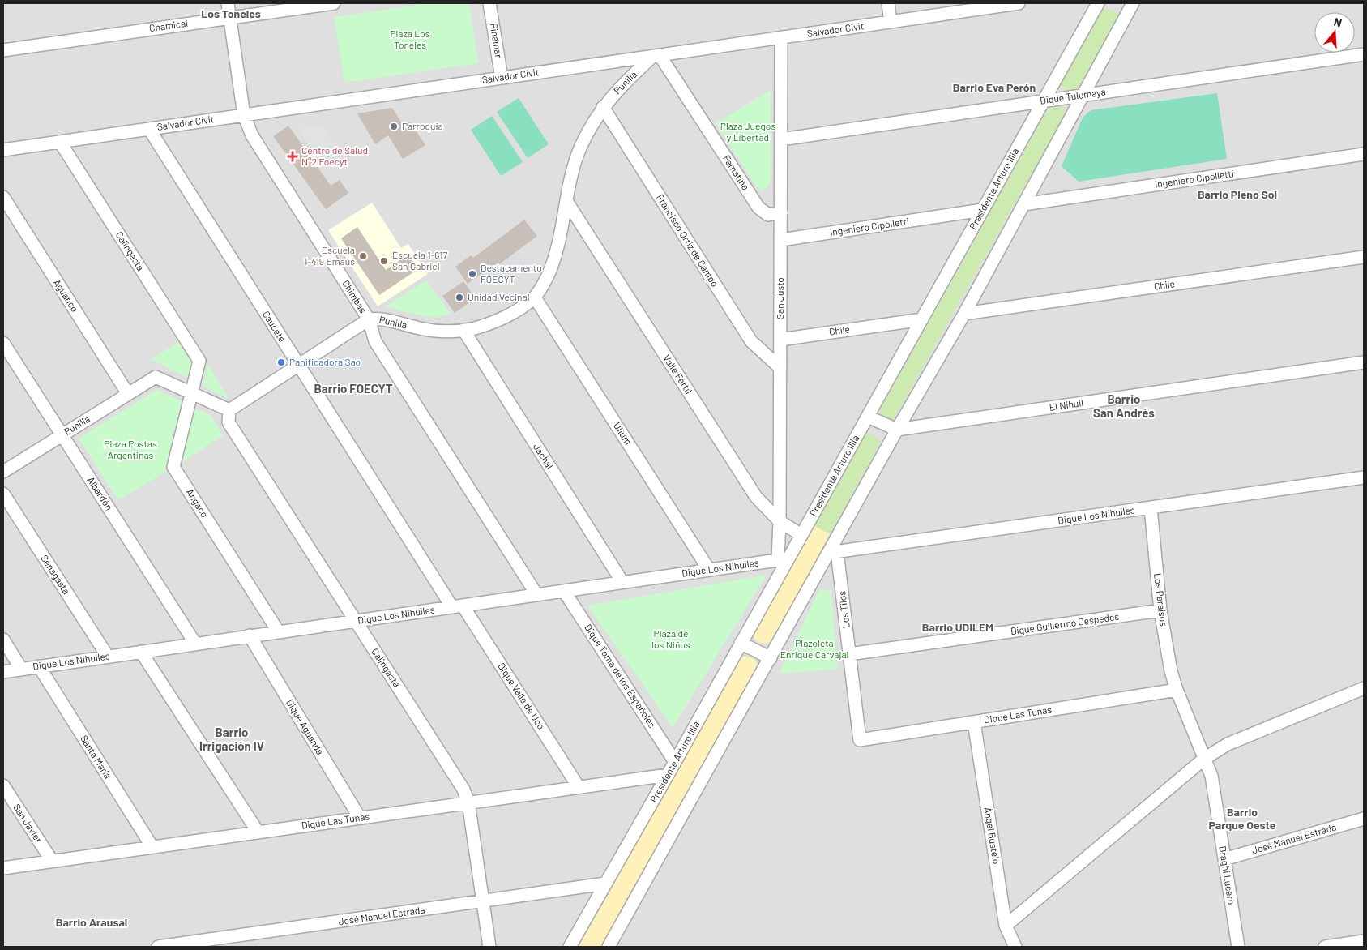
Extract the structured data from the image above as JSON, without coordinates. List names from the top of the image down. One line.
{"streets":{"street":["Chamical","Salvador Civit","Pinamar","Punilla","Dique Tulumaya","Famatina","Ingeniero Cipolletti","Presidente Arturo Illia","Francisco Ortíz de Campo","Calingasta","Chile","Aguanco","Chimbas","San Justo","Caucete","Valle Fértil","El Nihuil","Ulium","Jachal","Albardón","Angaco","Dique Los Nihuiles","Senagasta","Los Paraísos","Los Tilos","Dique Guillermo Cespedes","Dique Toma de los Españoles","Dique Valle de Uco","Dique Las Tunas","Dique Aguanda","Santa María","San Javier","Ángel Bustelo","José Manuel Estrada","Draghi Lucero"]},"crossings":[["Chamical","Chimbas"],["Salvador Civit","Pinamar"],["Salvador Civit","Punilla"],["Salvador Civit","Famatina"],["Salvador Civit","Calingasta"],["Salvador Civit","Chimbas"],["Salvador Civit","San Justo"],["Salvador Civit","Caucete"],["Punilla","Famatina"],["Punilla","Francisco Ortíz de Campo"],["Punilla","Calingasta"],["Punilla","Aguanco"],["Punilla","Chimbas"],["Punilla","Caucete"],["Punilla","Valle Fértil"],["Punilla","Ulium"],["Punilla","Jachal"],["Punilla","Albardón"],["Punilla","Angaco"],["Dique Tulumaya","Presidente Arturo Illia"],["Dique Tulumaya","San Justo"],["Famatina","San Justo"],["Ingeniero Cipolletti","Presidente Arturo Illia"],["Ingeniero Cipolletti","San Justo"],["Presidente Arturo Illia","Chile"],["Presidente Arturo Illia","San Justo"],["Presidente Arturo Illia","Valle Fértil"],["Presidente Arturo Illia","Dique Los Nihuiles"],["Presidente Arturo Illia","Dique Toma de los Españoles"],["Presidente Arturo Illia","Dique Las Tunas"],["Presidente Arturo Illia","José Manuel Estrada"],["Francisco Ortíz de Campo","San Justo"],["Calingasta","Angaco"],["Calingasta","Dique Los Nihuiles"],["Calingasta","Dique Las Tunas"],["Calingasta","José Manuel Estrada"],["Chile","San Justo"],["Chimbas","Dique Los Nihuiles"],["San Justo","Valle Fértil"],["San Justo","Dique Los Nihuiles"],["Caucete","Dique Los Nihuiles"],["Caucete","Dique Valle de Uco"],["Ulium","Dique Los Nihuiles"],["Jachal","Dique Los Nihuiles"],["Albardón","Dique Los Nihuiles"],["Angaco","Dique Los Nihuiles"],["Dique Los Nihuiles","Senagasta"],["Dique Los Nihuiles","Los Paraísos"],["Dique Los Nihuiles","Los Tilos"],["Dique Los Nihuiles","Dique Toma de los Españoles"],["Dique Los Nihuiles","Dique Valle de Uco"],["Dique Los Nihuiles","Dique Aguanda"],["Dique Los Nihuiles","Santa María"],["Los Paraísos","Dique Guillermo Cespedes"],["Los Paraísos","Dique Las Tunas"],["Los Paraísos","Draghi Lucero"],["Los Tilos","Dique Guillermo Cespedes"],["Los Tilos","Dique Las Tunas"],["Dique Valle de Uco","Dique Las Tunas"],["Dique Las Tunas","Dique Aguanda"],["Dique Las Tunas","Santa María"],["Dique Las Tunas","San Javier"],["Dique Las Tunas","Ángel Bustelo"],["Dique Las Tunas","Draghi Lucero"],["José Manuel Estrada","Draghi Lucero"]],"districts":["Los Toneles","Barrio Eva Perón","Barrio Pleno Sol","Barrio FOECYT","Barrio San Andrés","Barrio UDILEM","Barrio Irrigación IV","Barrio Parque Oeste","Barrio Arausal"],"parks":["Plaza Los Toneles","Plaza Juegos y Libertad","Plaza Postas Argentinas","Plaza de los Niños","Plazoleta Enrique Carvajal"],"places":{"other":["Parroquia","Escuela 1-419 Emaús","Escuela 1-617 San Gabriel","Destacamento FOECYT","Unidad Vecinal","Panificadora Sao"],"health":["Centro de Salud N°2 Foecyt"]},"north":"top"}
